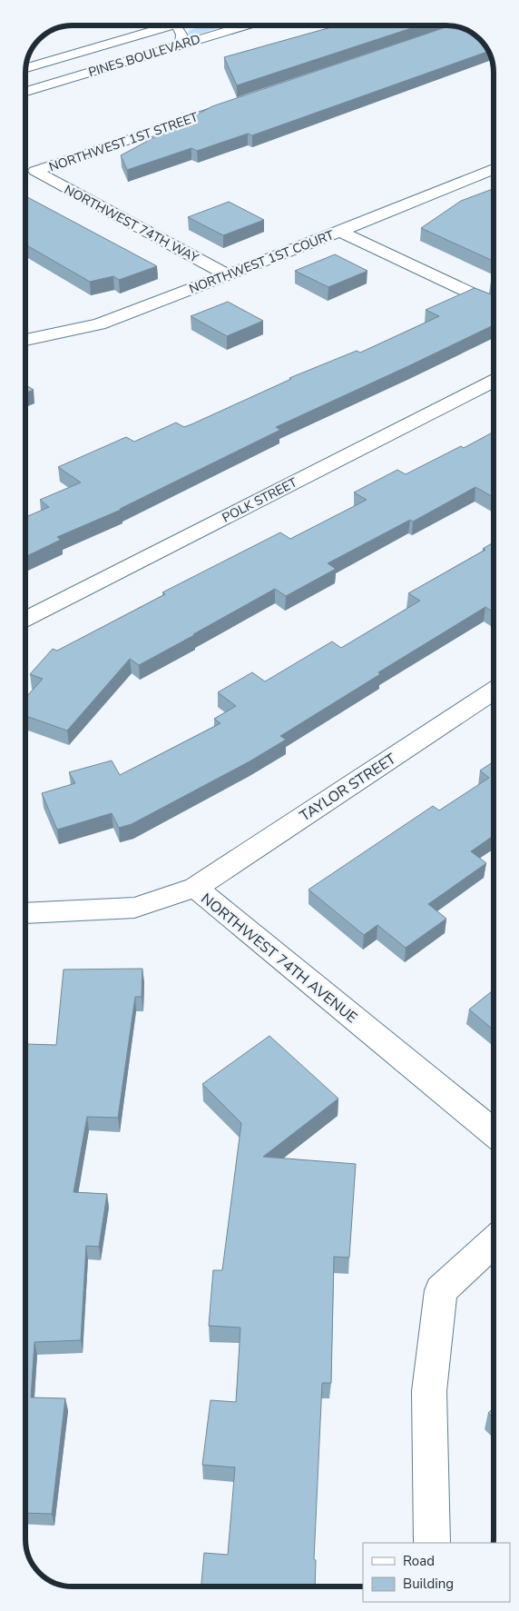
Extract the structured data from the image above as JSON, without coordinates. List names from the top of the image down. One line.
{"streets":{"main road":["PINES BOULEVARD","NORTHWEST 1ST STREET","NORTHWEST 74TH WAY","NORTHWEST 1ST COURT","POLK STREET","TAYLOR STREET","NORTHWEST 74TH AVENUE"]},"crossings":[["NORTHWEST 1ST STREET","NORTHWEST 74TH WAY"],["NORTHWEST 74TH WAY","NORTHWEST 1ST COURT"],["TAYLOR STREET","NORTHWEST 74TH AVENUE"]],"legend":["Road","Building"]}
